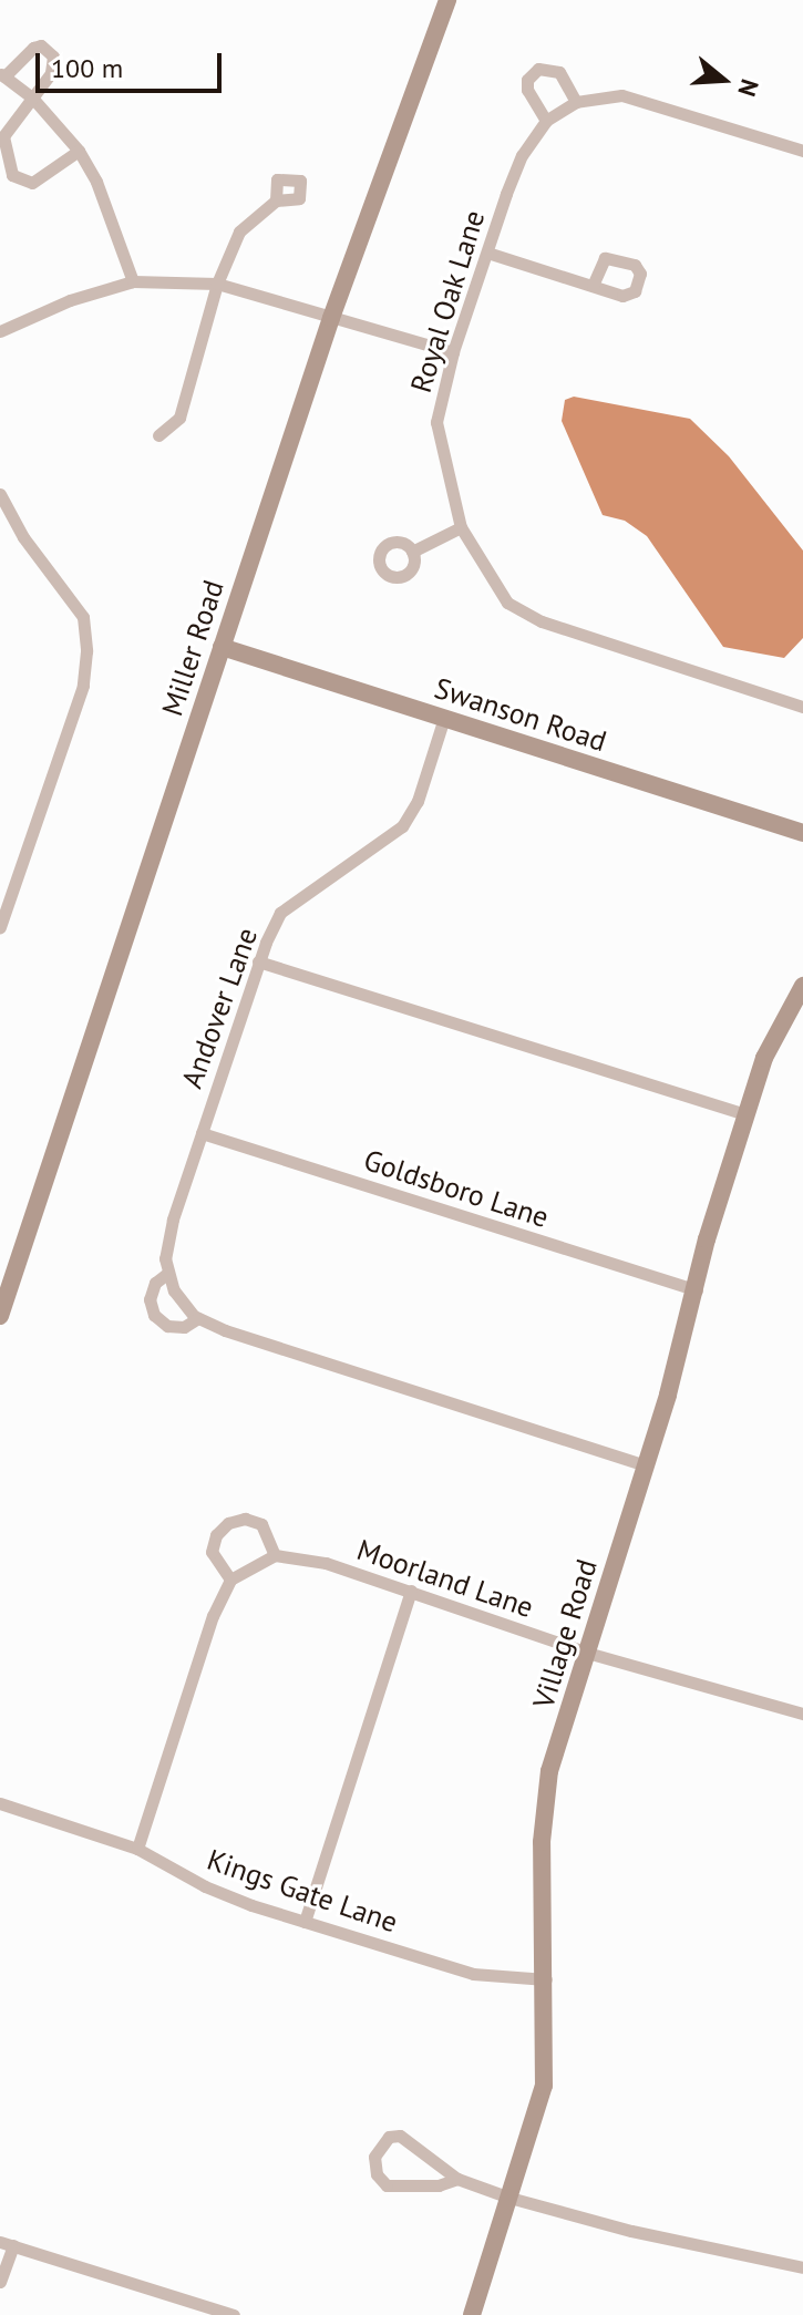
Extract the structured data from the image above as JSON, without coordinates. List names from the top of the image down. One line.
{"streets":{"street":["Royal Oak Lane","Miller Road","Swanson Road","Andover Lane","Goldsboro Lane","Moorland Lane","Village Road","Kings Gate Lane"]},"crossings":[["Miller Road","Swanson Road"],["Swanson Road","Andover Lane"],["Andover Lane","Goldsboro Lane"],["Andover Lane","Village Road"],["Goldsboro Lane","Village Road"],["Moorland Lane","Village Road"],["Village Road","Kings Gate Lane"]],"scale_bar":"100 m","north":"right"}
